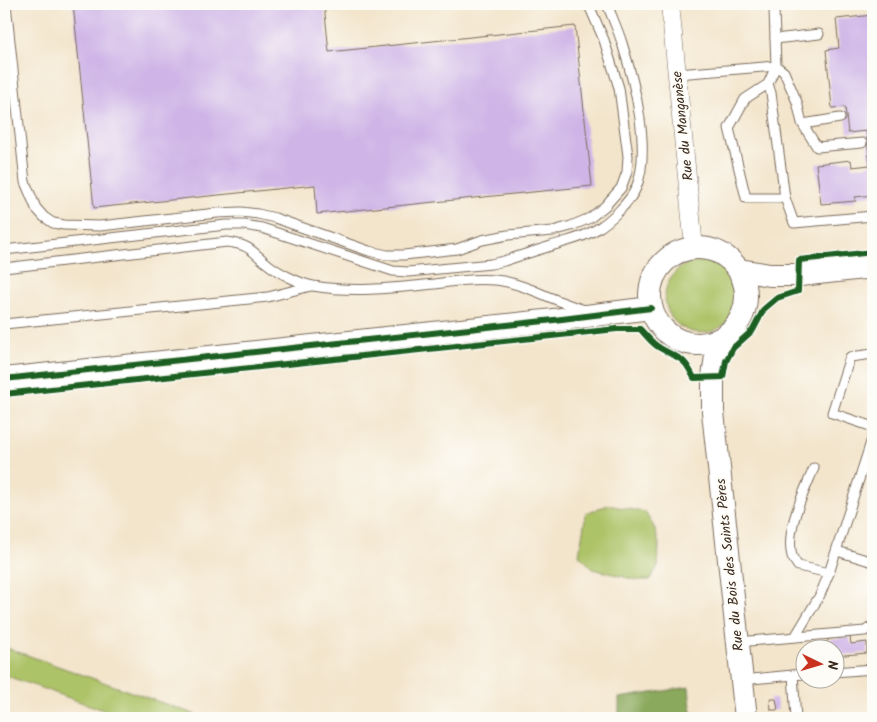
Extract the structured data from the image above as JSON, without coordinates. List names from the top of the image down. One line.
{"streets":{"street":["Rue du Manganèse","Rue du Bois des Saints Pères"]},"crossings":[["Rue du Manganèse","Rue du Bois des Saints Pères"]],"north":"right"}
